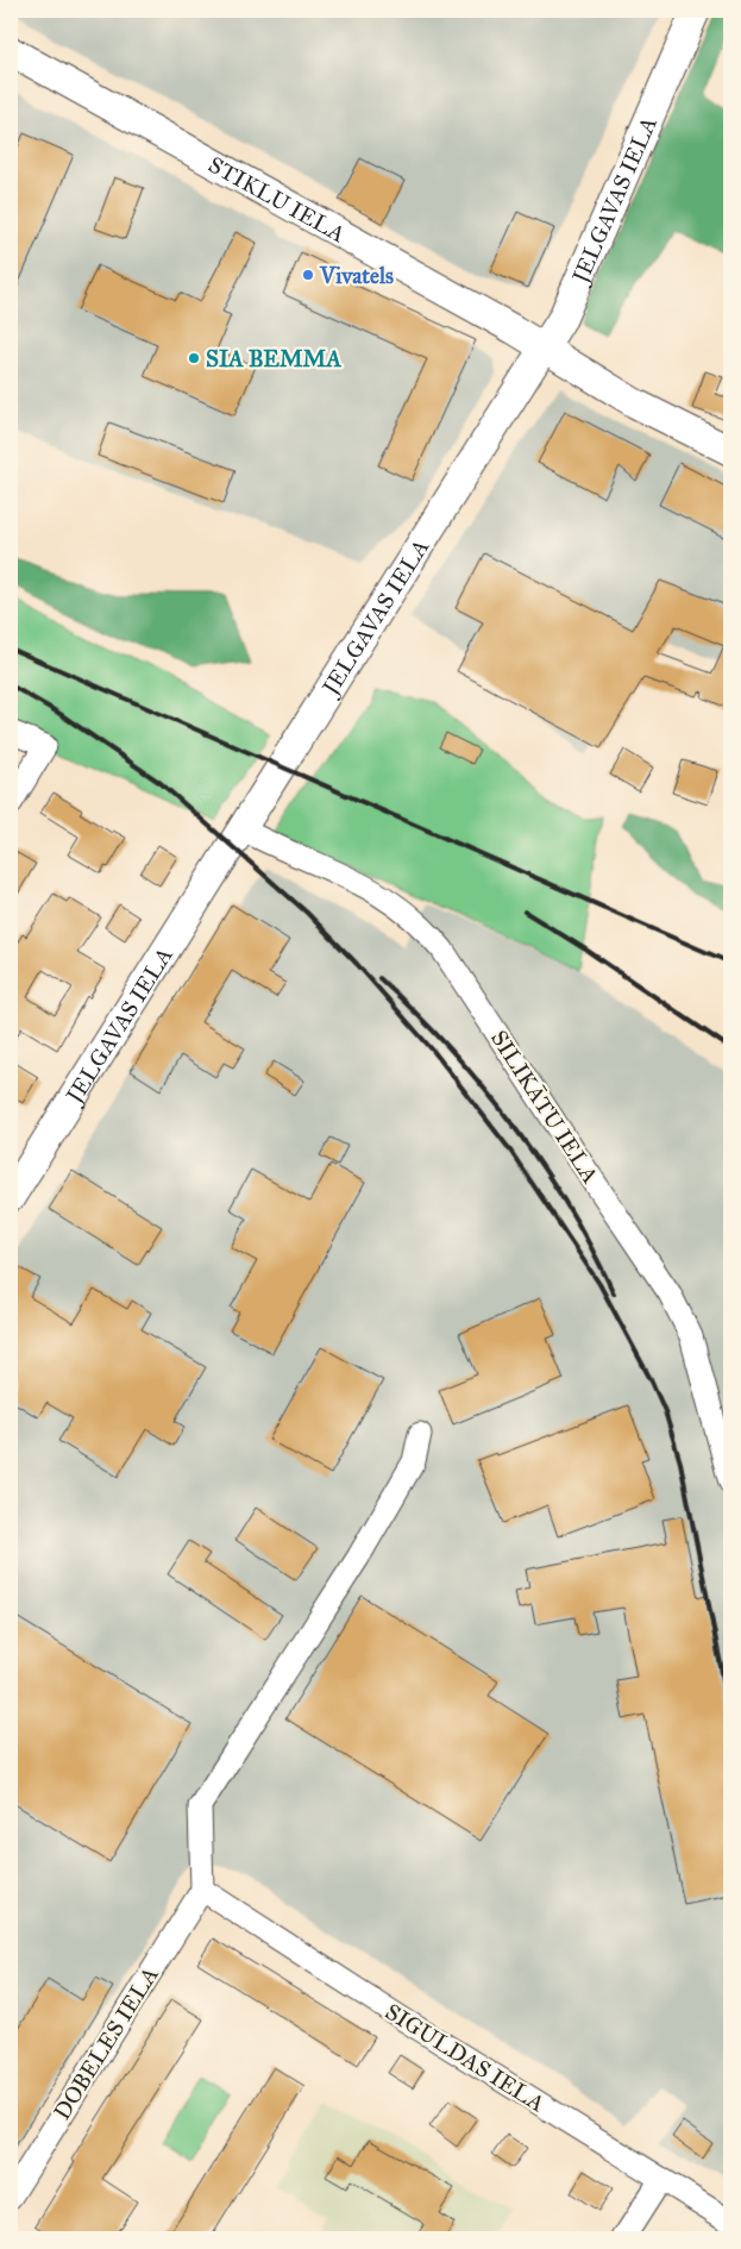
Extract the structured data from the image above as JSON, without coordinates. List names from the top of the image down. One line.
{"streets":{"street":["STIKLU IELA","JELGAVAS IELA","SILIKĀTU IELA","DOBELES IELA","SIGULDAS IELA"]},"crossings":[["STIKLU IELA","JELGAVAS IELA"],["JELGAVAS IELA","SILIKĀTU IELA"],["DOBELES IELA","SIGULDAS IELA"]],"places":["Vivatels","SIA BEMMA"]}
